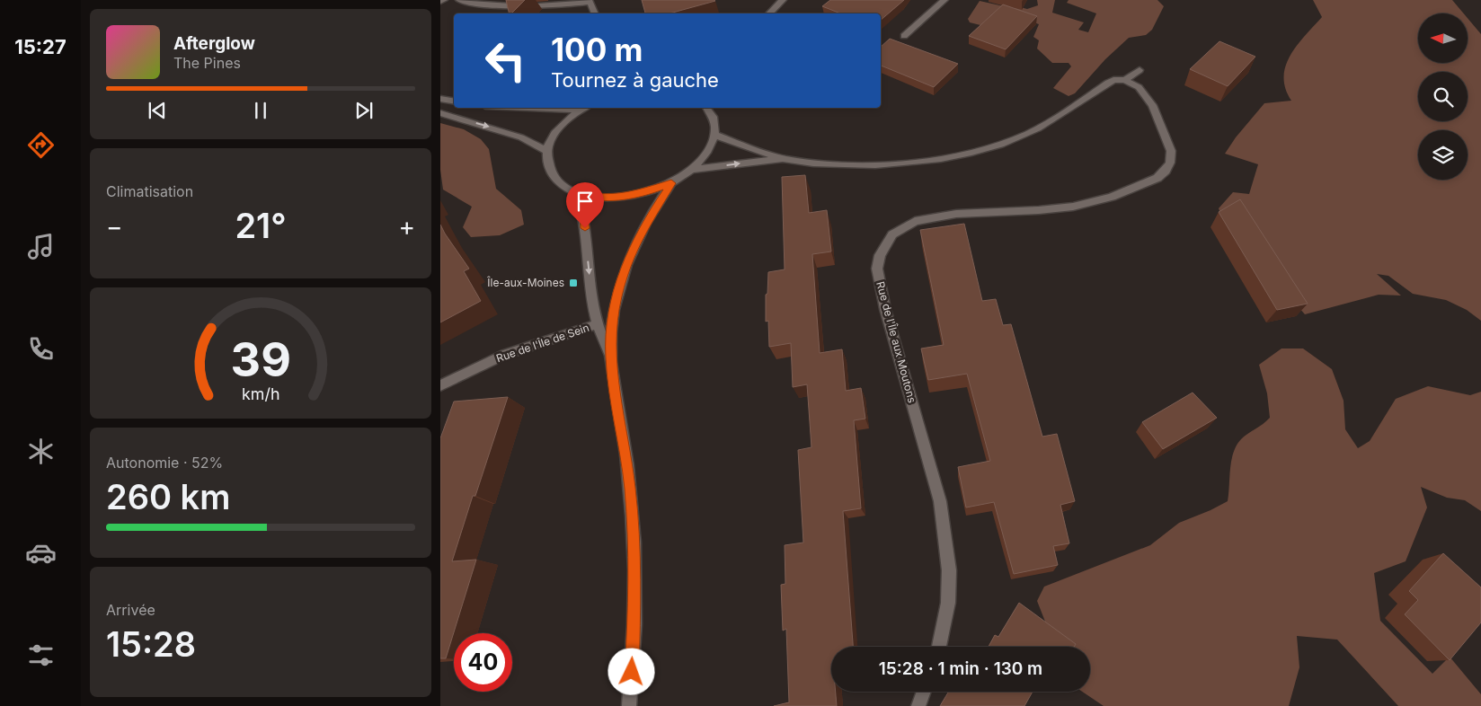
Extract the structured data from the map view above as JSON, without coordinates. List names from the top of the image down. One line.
{"streets":{"street":["Rue de l'Île aux Moutons","Rue de l'Île de Sein"]},"places":{"transit":["Île-aux-Moines"]},"north":"left","page":{"tabs":"15:27","turn":["100 m","Tournez à gauche"],"song":["Afterglow","The Pines"],"tile":["Climatisation",["Autonomie · 52%","260 km"],["Arrivée","15:28"]],"heat":["−","21°","+"],"limit":"40","trip":"15:28 · 1 min · 130 m","gauge":["39","km/h"]}}
